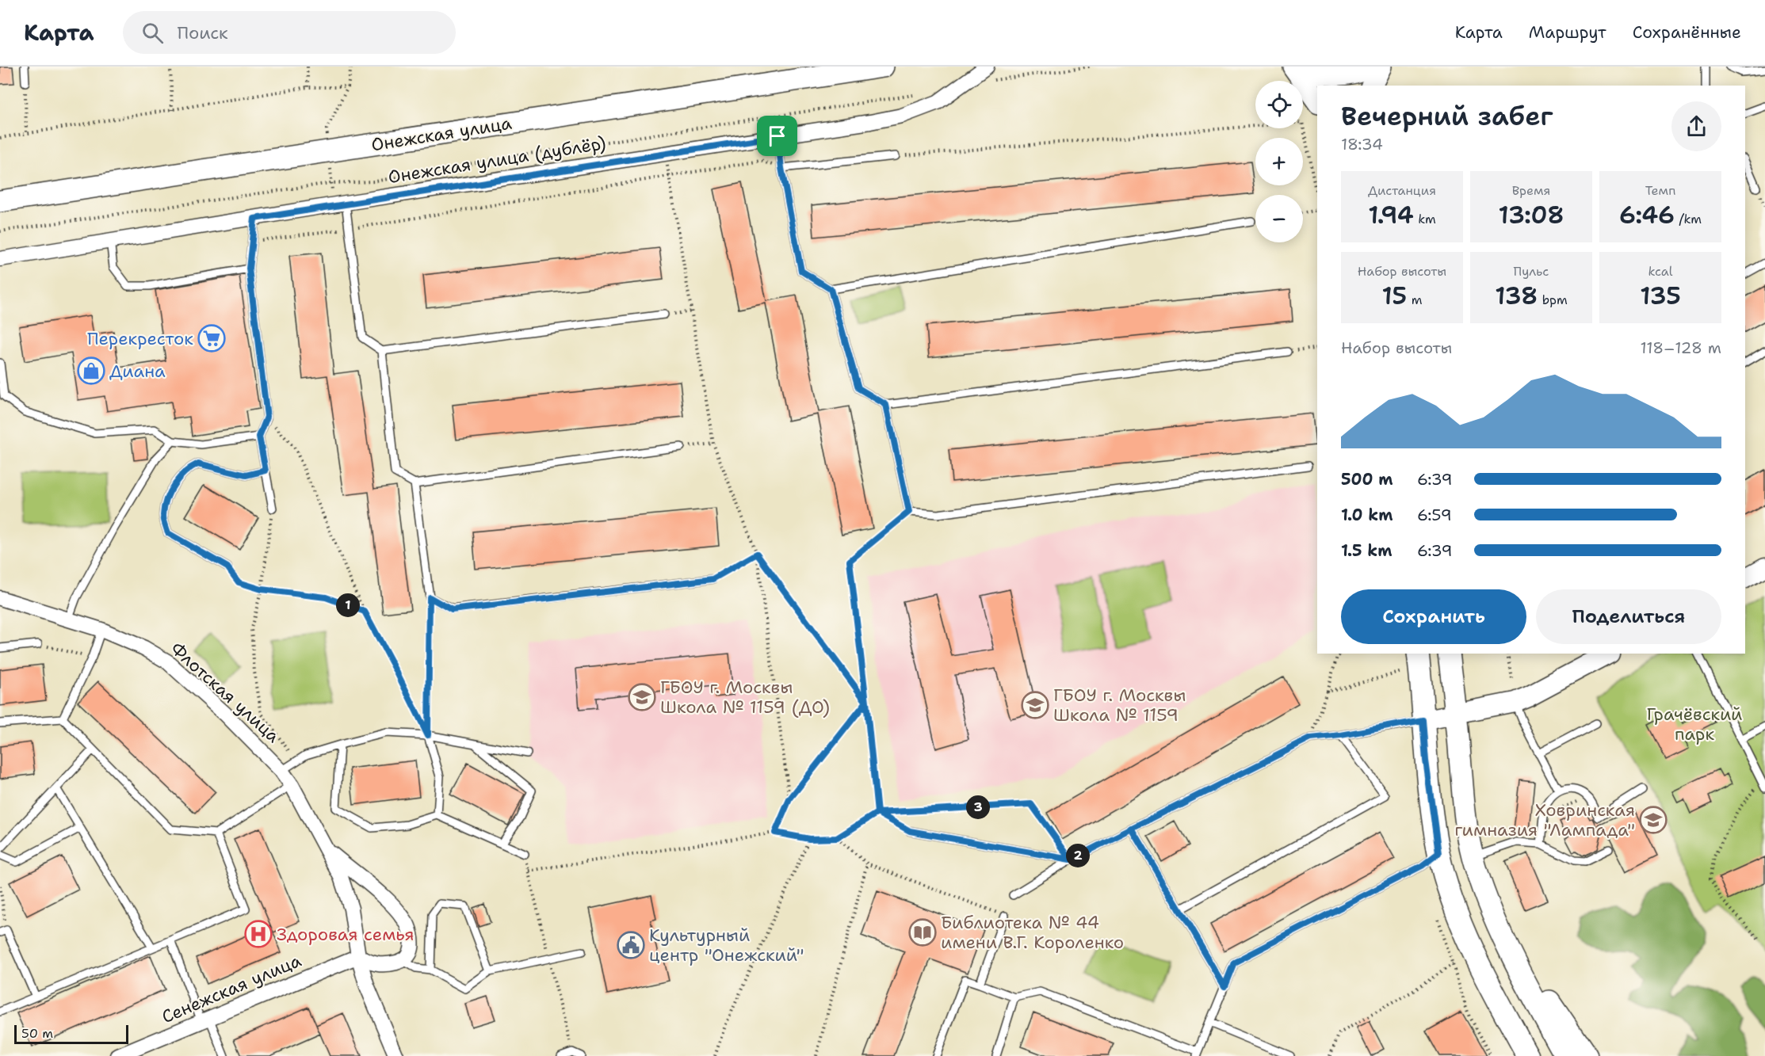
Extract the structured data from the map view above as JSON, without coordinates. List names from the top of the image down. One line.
{"streets":{"main road":["Онежская улица"],"street":["Онежская улица (дублёр)","Флотская улица","Сенежская улица"]},"crossings":[["Флотская улица","Сенежская улица"]],"parks":["Грачёвский парк"],"places":{"supermarket":["Перекресток"],"shop":["Диана"],"school or university":["ГБОУ г. Москвы Школа № 1159 (ДО)","ГБОУ г. Москвы Школа № 1159","Ховринская гимназия \"Лампада\""],"library":["Библиотека № 44 имени В.Г. Короленко"],"hospital":["Здоровая семья"],"public building":["Культурный центр \"Онежский\""]},"scale_bar":"50 m","page":{"header":"Карта","search":"Поиск","nav":["Карта","Маршрут","Сохранённые"],"map_buttons":["+","−"],"heading":["Вечерний забег","18:34"],"stats":[["Дистанция","1.94 km"],["Время","13:08"],["Темп","6:46 /km"],["Набор высоты","15 m"],["Пульс","138 bpm"],["kcal","135"]],"chart":["Набор высоты","118–128 m"],"list":[{"name":"500 m","note":"6:39"},{"name":"1.0 km","note":"6:59"},{"name":"1.5 km","note":"6:39"}],"buttons":["Сохранить","Поделиться"],"pins":["1","3","2"],"scale":"50 m"}}
